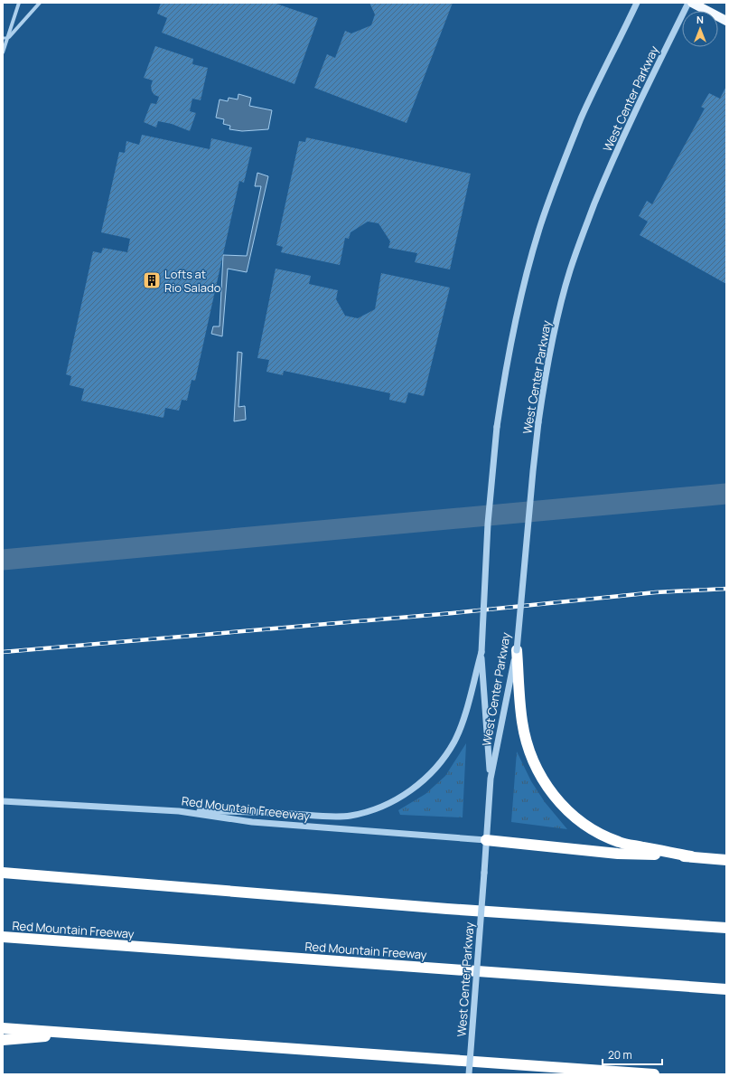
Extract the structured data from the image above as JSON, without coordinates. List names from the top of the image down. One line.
{"streets":{"highway":["Red Mountain Freeway"],"street":["West Center Parkway","Red Mountain Freeeway"]},"crossings":[["West Center Parkway","Red Mountain Freeeway"]],"places":{"building":["Lofts at Rio Salado"]},"scale_bar":"20 m","north":"top"}
